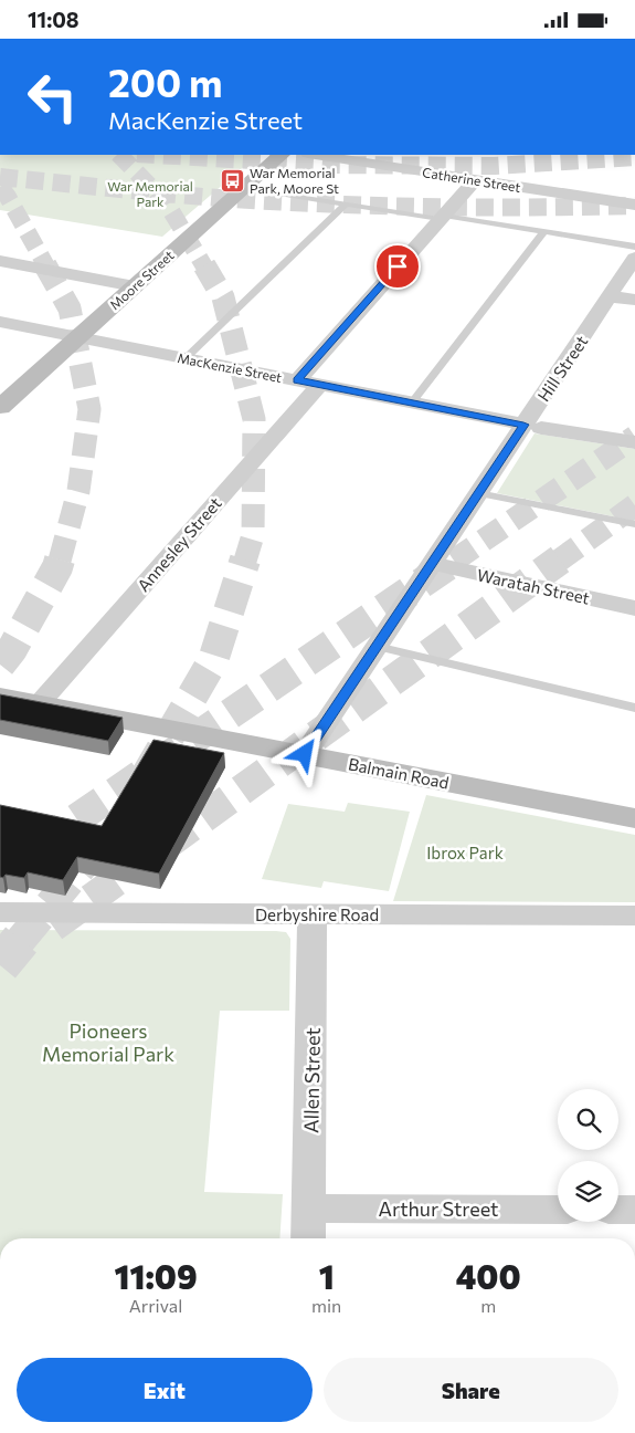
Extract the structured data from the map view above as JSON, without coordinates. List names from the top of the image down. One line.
{"streets":{"main road":["Moore Street","Balmain Road"],"street":["Catherine Street","MacKenzie Street","Hill Street","Annesley Street","Waratah Street","Derbyshire Road","Allen Street","Arthur Street"]},"crossings":[["Moore Street","MacKenzie Street"],["MacKenzie Street","Hill Street"],["MacKenzie Street","Annesley Street"],["Hill Street","Waratah Street"],["Hill Street","Balmain Road"],["Annesley Street","Balmain Road"],["Derbyshire Road","Allen Street"],["Allen Street","Arthur Street"]],"parks":["War Memorial Park","Ibrox Park","Pioneers Memorial Park"],"places":{"bus stop":["War Memorial Park, Moore St"]},"page":{"status":"11:08","turn":["200 m","MacKenzie Street"],"eta":["11:09","Arrival","1","min","400","m"],"buttons":["Exit","Share"]}}
